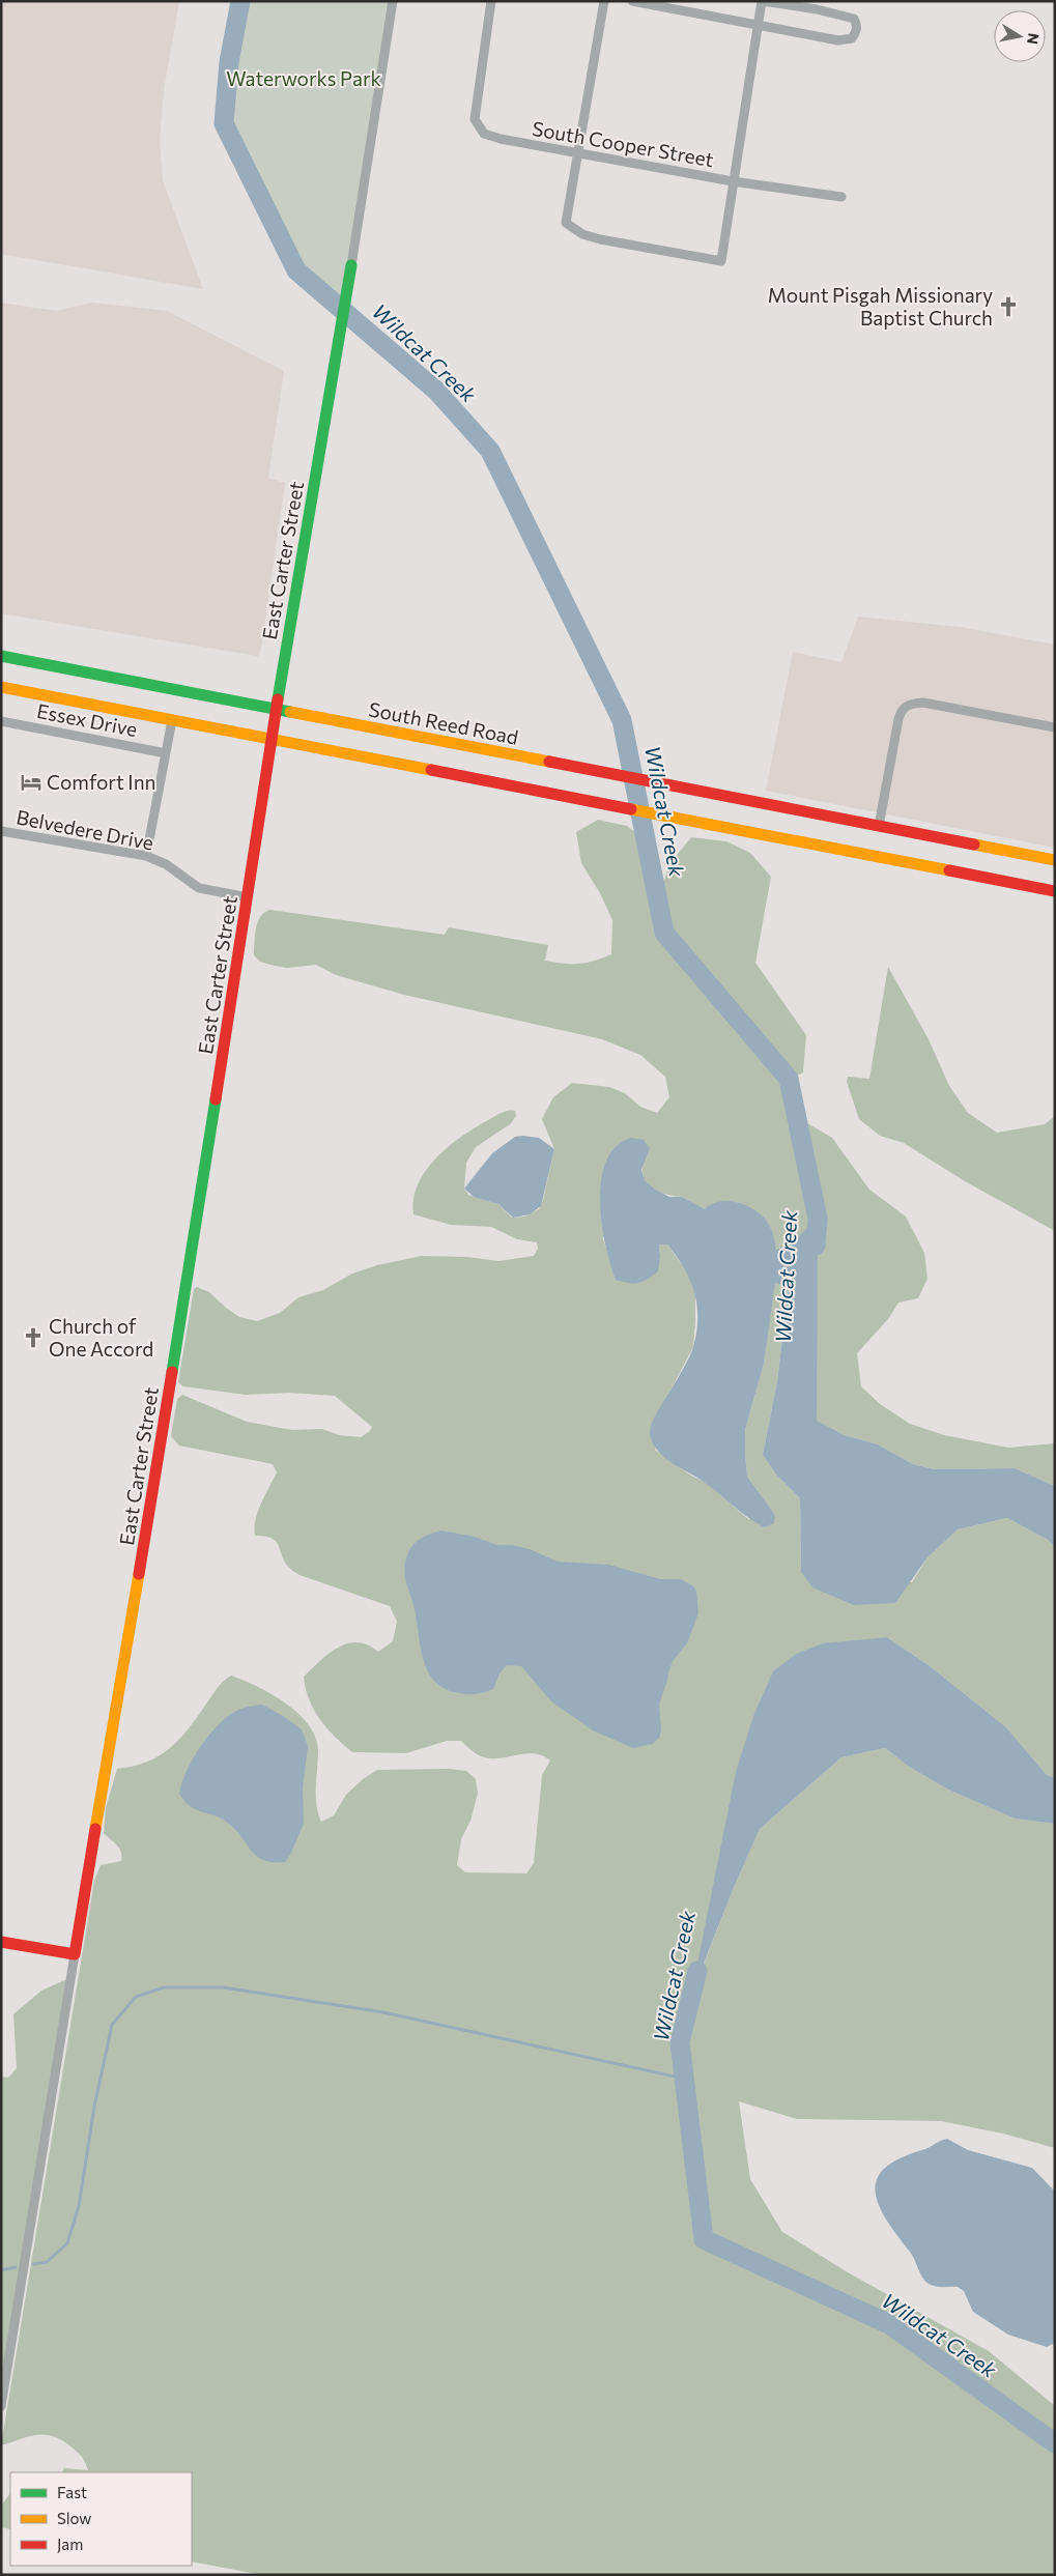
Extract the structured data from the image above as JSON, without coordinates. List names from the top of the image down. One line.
{"streets":{"main road":["East Carter Street","South Reed Road"],"street":["South Cooper Street","Essex Drive","Belvedere Drive"]},"crossings":[["East Carter Street","South Reed Road"],["East Carter Street","Belvedere Drive"]],"water":["Wildcat Creek"],"parks":["Waterworks Park"],"places":{"church":["Mount Pisgah Missionary Baptist Church","Church of One Accord"],"hotel":["Comfort Inn"]},"legend":["Fast","Slow","Jam"],"north":"right"}
